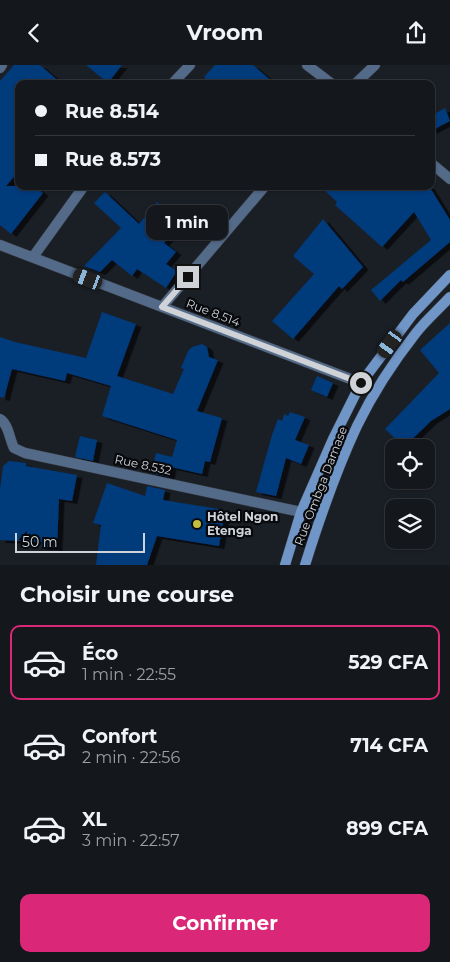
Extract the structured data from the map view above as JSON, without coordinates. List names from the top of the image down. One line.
{"streets":{"main road":["Rue Ombga Damase"],"street":["Rue 8.514","Rue 8.532"]},"crossings":[["Rue 8.514","Rue Ombga Damase"],["Rue 8.532","Rue Ombga Damase"]],"places":["Hôtel Ngon Etenga"],"scale_bar":"50 m","page":{"header":"Vroom","banner":["Rue 8.514","Rue 8.573"],"bubble":"1 min","scale":"50 m","heading":"Choisir une course","list":[{"name":"Éco","note":"1 min · 22:55","value":"529 CFA"},{"name":"Confort","note":"2 min · 22:56","value":"714 CFA"},{"name":"XL","note":"3 min · 22:57","value":"899 CFA"}],"buttons":"Confirmer"}}
